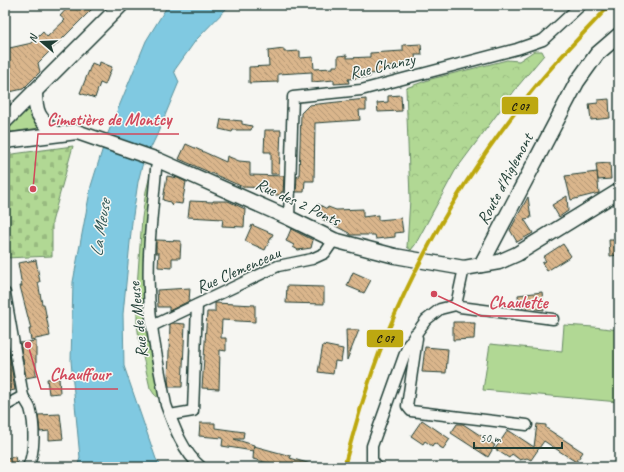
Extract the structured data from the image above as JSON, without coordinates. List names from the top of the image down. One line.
{"streets":{"street":["Rue Chanzy","Route d'Aiglemont","Rue des 2 Ponts","Rue Clemenceau","Rue de Meuse"]},"crossings":[["Rue Chanzy","Rue des 2 Ponts"],["Route d'Aiglemont","Rue des 2 Ponts"],["Rue des 2 Ponts","Rue Clemenceau"],["Rue des 2 Ponts","Rue de Meuse"],["Rue Clemenceau","Rue de Meuse"]],"water":["La Meuse"],"places":["Cimetière de Montcy","Chaulette","Chauffour"],"scale_bar":"50 m","north":"left"}
